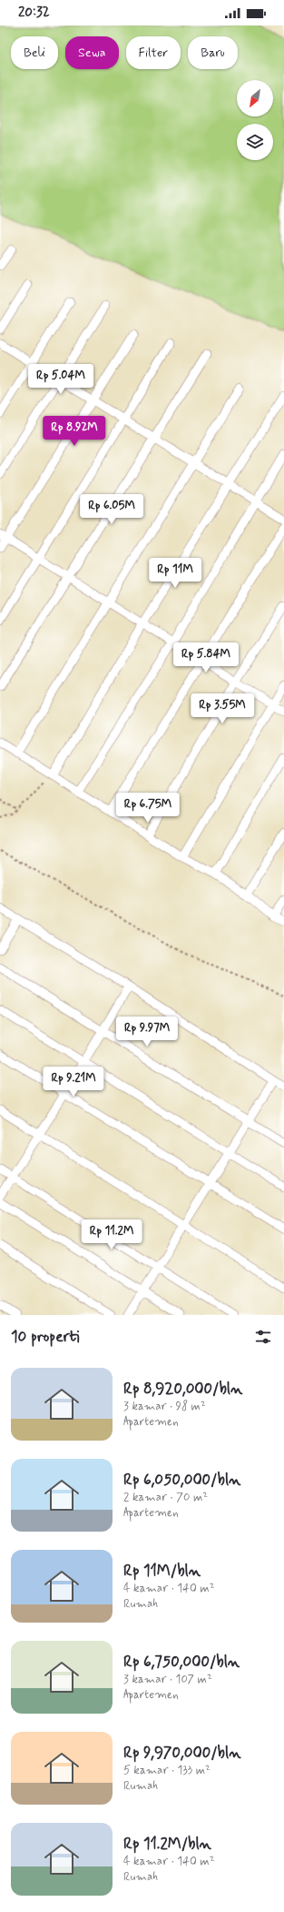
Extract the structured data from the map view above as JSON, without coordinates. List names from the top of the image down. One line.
{"north":"bottom left","page":{"status":"20:32","chip":["Beli","Sewa","Filter","Baru"],"price":["Rp 5.04M","Rp 8.92M","Rp 6.05M","Rp 11M","Rp 5.84M","Rp 3.55M","Rp 6.75M","Rp 9.97M","Rp 9.21M","Rp 11.2M"],"heading":"10 properti","list":[{"name":"Rp 8,920,000/bln","note":"3 kamar · 98 m² · Apartemen"},{"name":"Rp 6,050,000/bln","note":"2 kamar · 70 m² · Apartemen"},{"name":"Rp 11M/bln","note":"4 kamar · 140 m² · Rumah"},{"name":"Rp 6,750,000/bln","note":"3 kamar · 107 m² · Apartemen"},{"name":"Rp 9,970,000/bln","note":"5 kamar · 133 m² · Rumah"},{"name":"Rp 11.2M/bln","note":"4 kamar · 140 m² · Rumah"}]}}
